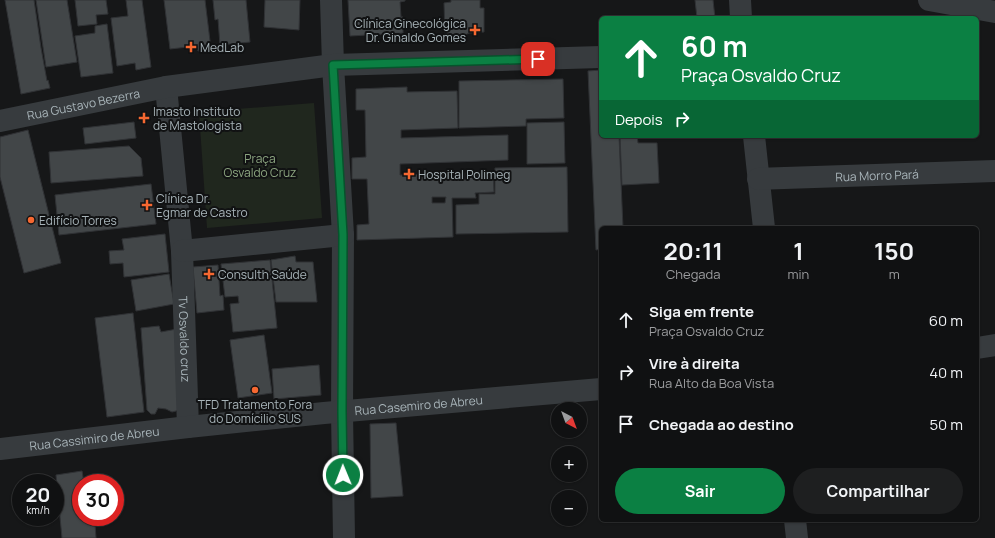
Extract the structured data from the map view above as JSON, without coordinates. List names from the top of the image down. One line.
{"streets":{"street":["Rua Gustavo Bezerra","Rua Morro Pará","Tv Osvaldo cruz","Rua Casemiro de Abreu","Rua Cassimiro de Abreu"]},"crossings":[["Tv Osvaldo cruz","Rua Casemiro de Abreu"],["Tv Osvaldo cruz","Rua Cassimiro de Abreu"],["Rua Casemiro de Abreu","Rua Cassimiro de Abreu"]],"parks":["Praça Osvaldo Cruz"],"places":{"health":["Clínica Ginecológica Dr. Ginaldo Gomes","MedLab","Imasto Instituto de Mastologista","Hospital Polimeg","Clínica Dr. Egmar de Castro","Consulth Saúde"],"other":["Edifício Torres","TFD Tratamento Fora do Domícilio SUS"]},"north":"bottom right","page":{"turn":["60 m","Praça Osvaldo Cruz"],"then":"Depois","eta":["20:11","Chegada","1","min","150","m"],"list":[{"name":"Siga em frente","note":"Praça Osvaldo Cruz","value":"60 m"},{"name":"Vire à direita","note":"Rua Alto da Boa Vista","value":"40 m"},{"name":"Chegada ao destino","value":"50 m"}],"map_buttons":["+","−"],"buttons":["Sair","Compartilhar"],"speed":"20 km/h","limit":"30"}}
